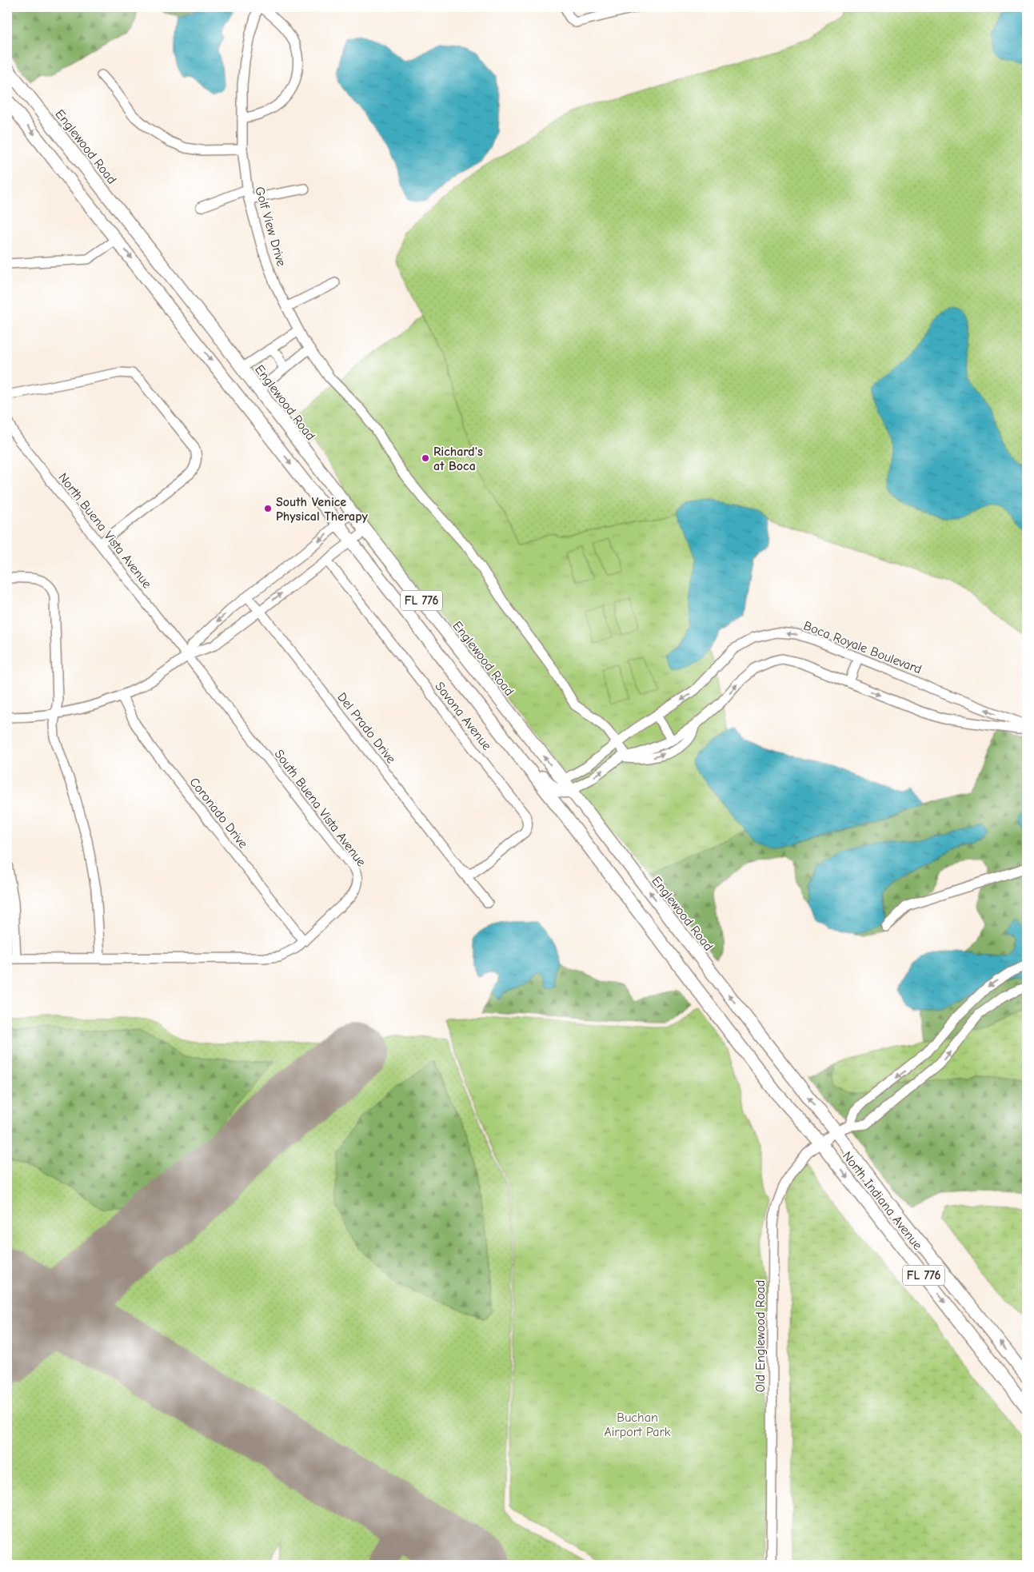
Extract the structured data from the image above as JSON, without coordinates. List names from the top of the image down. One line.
{"streets":{"main road":["Englewood Road","FL 776","North Indiana Avenue"],"street":["Golf View Drive","North Buena Vista Avenue","Boca Royale Boulevard","Savona Avenue","Del Prado Drive","South Buena Vista Avenue","Coronado Drive","Old Englewood Road"]},"crossings":[["Englewood Road","Boca Royale Boulevard"],["Englewood Road","North Indiana Avenue"],["Englewood Road","Old Englewood Road"],["Golf View Drive","Boca Royale Boulevard"],["North Buena Vista Avenue","South Buena Vista Avenue"],["FL 776","North Indiana Avenue"],["FL 776","Old Englewood Road"],["Savona Avenue","Del Prado Drive"],["South Buena Vista Avenue","Coronado Drive"],["North Indiana Avenue","Old Englewood Road"]],"parks":["Buchan Airport Park"],"places":["Richard's at Boca","South Venice Physical Therapy"]}
